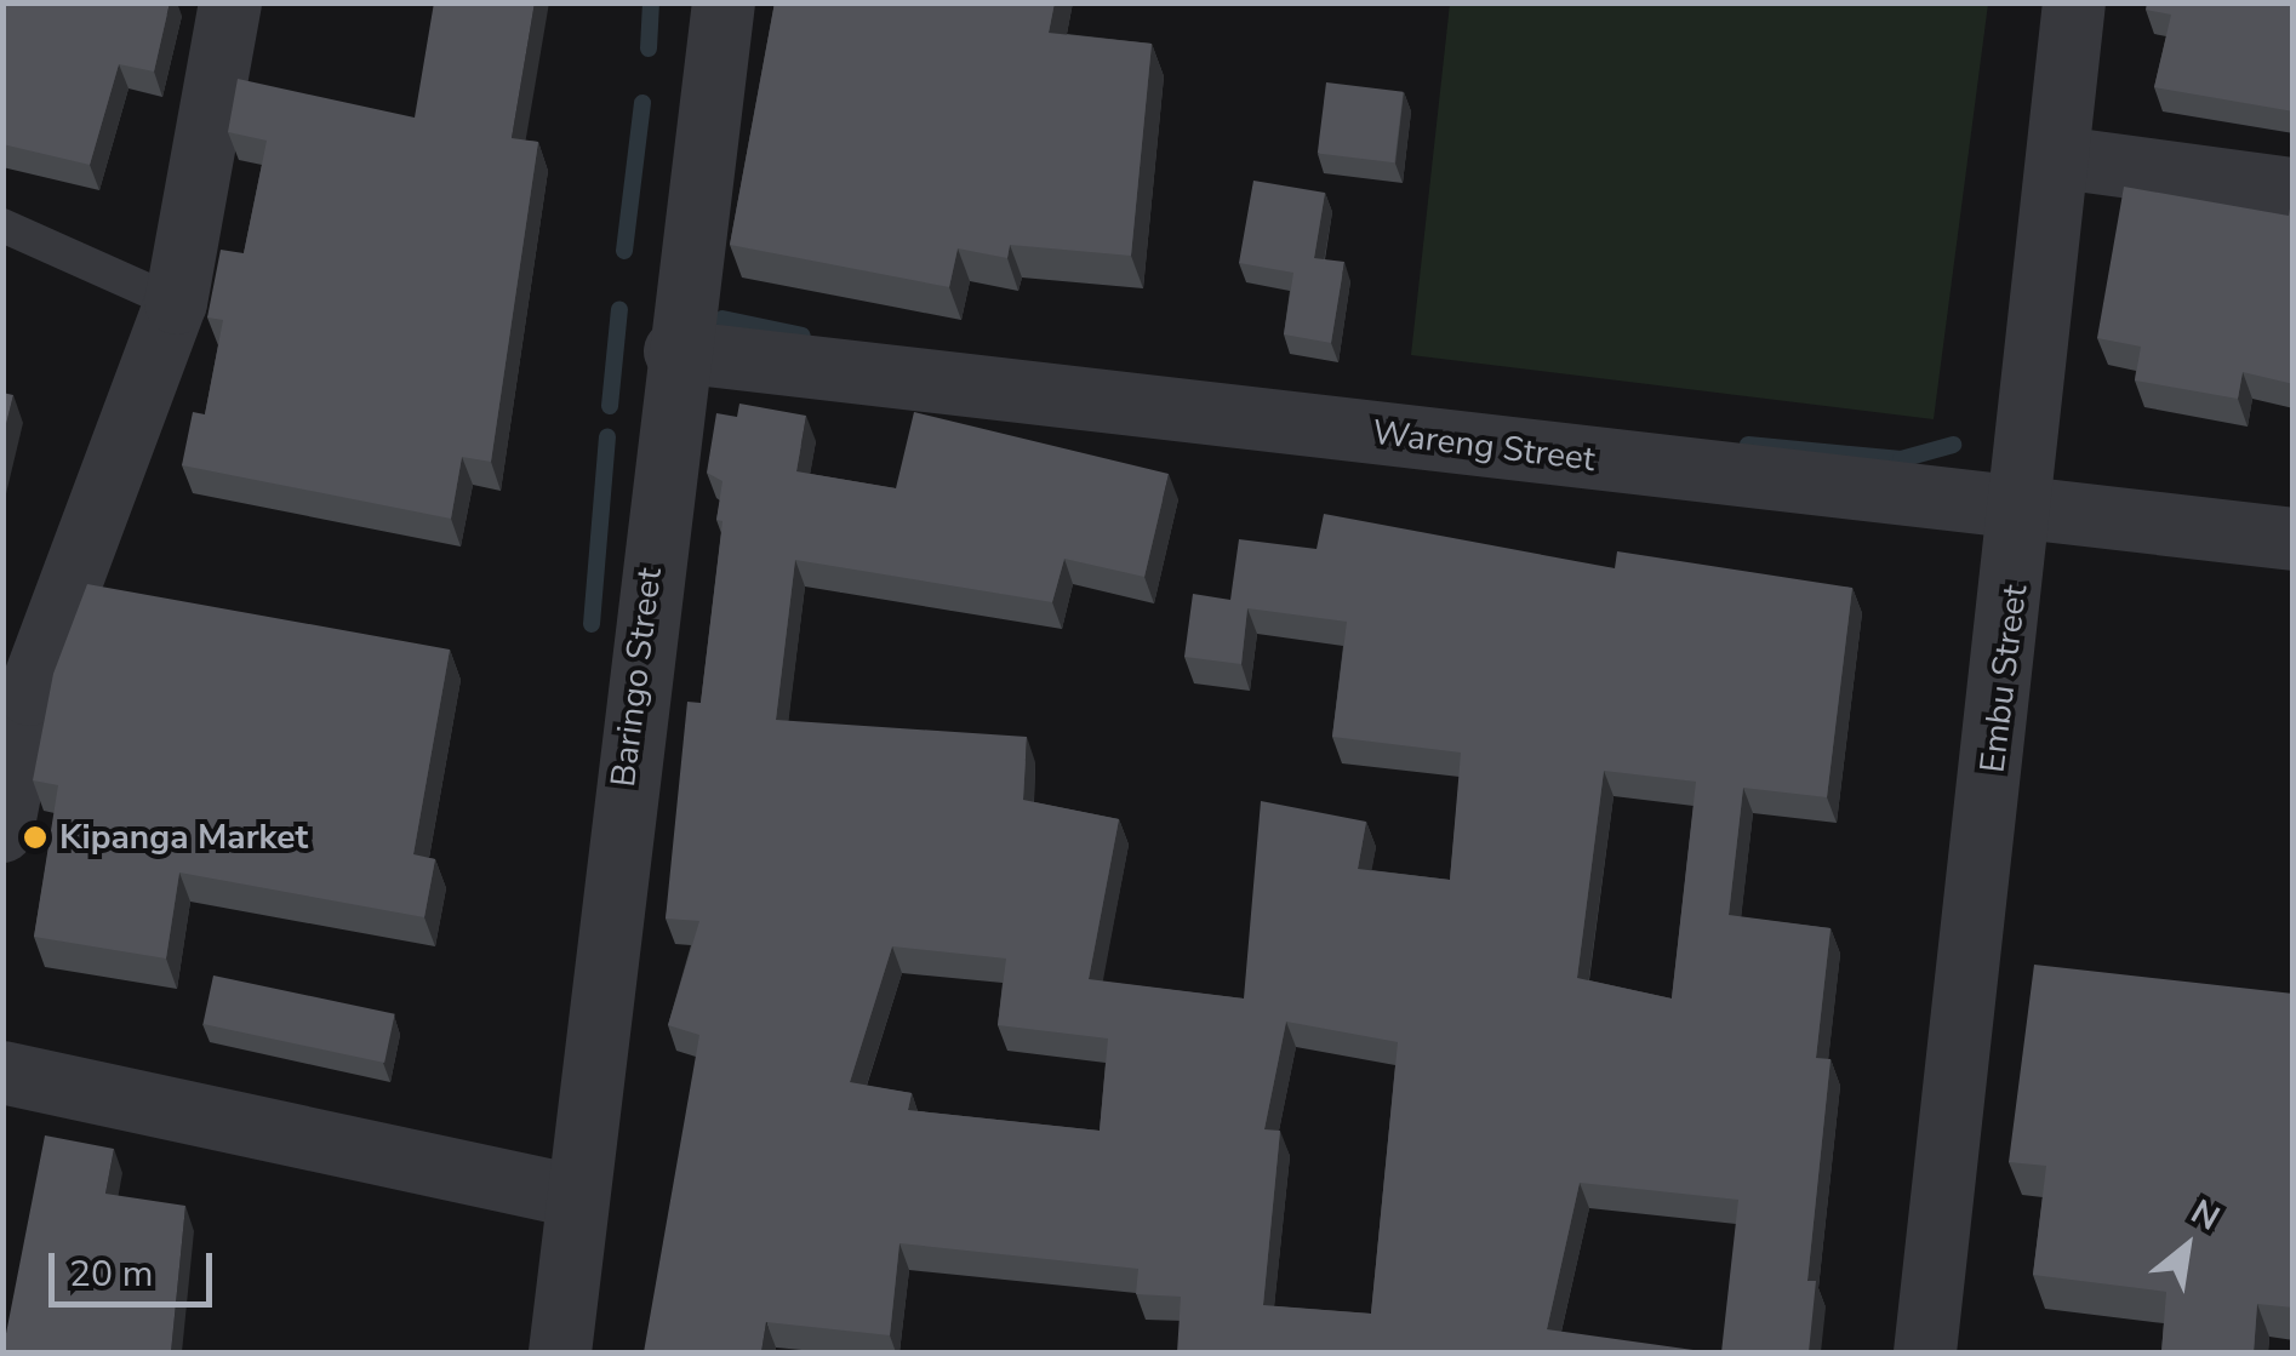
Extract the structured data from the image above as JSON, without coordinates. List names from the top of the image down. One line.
{"streets":{"street":["Wareng Street","Baringo Street","Embu Street"]},"crossings":[["Wareng Street","Baringo Street"],["Wareng Street","Embu Street"]],"places":["Kipanga Market"],"scale_bar":"20 m","north":"top right"}
